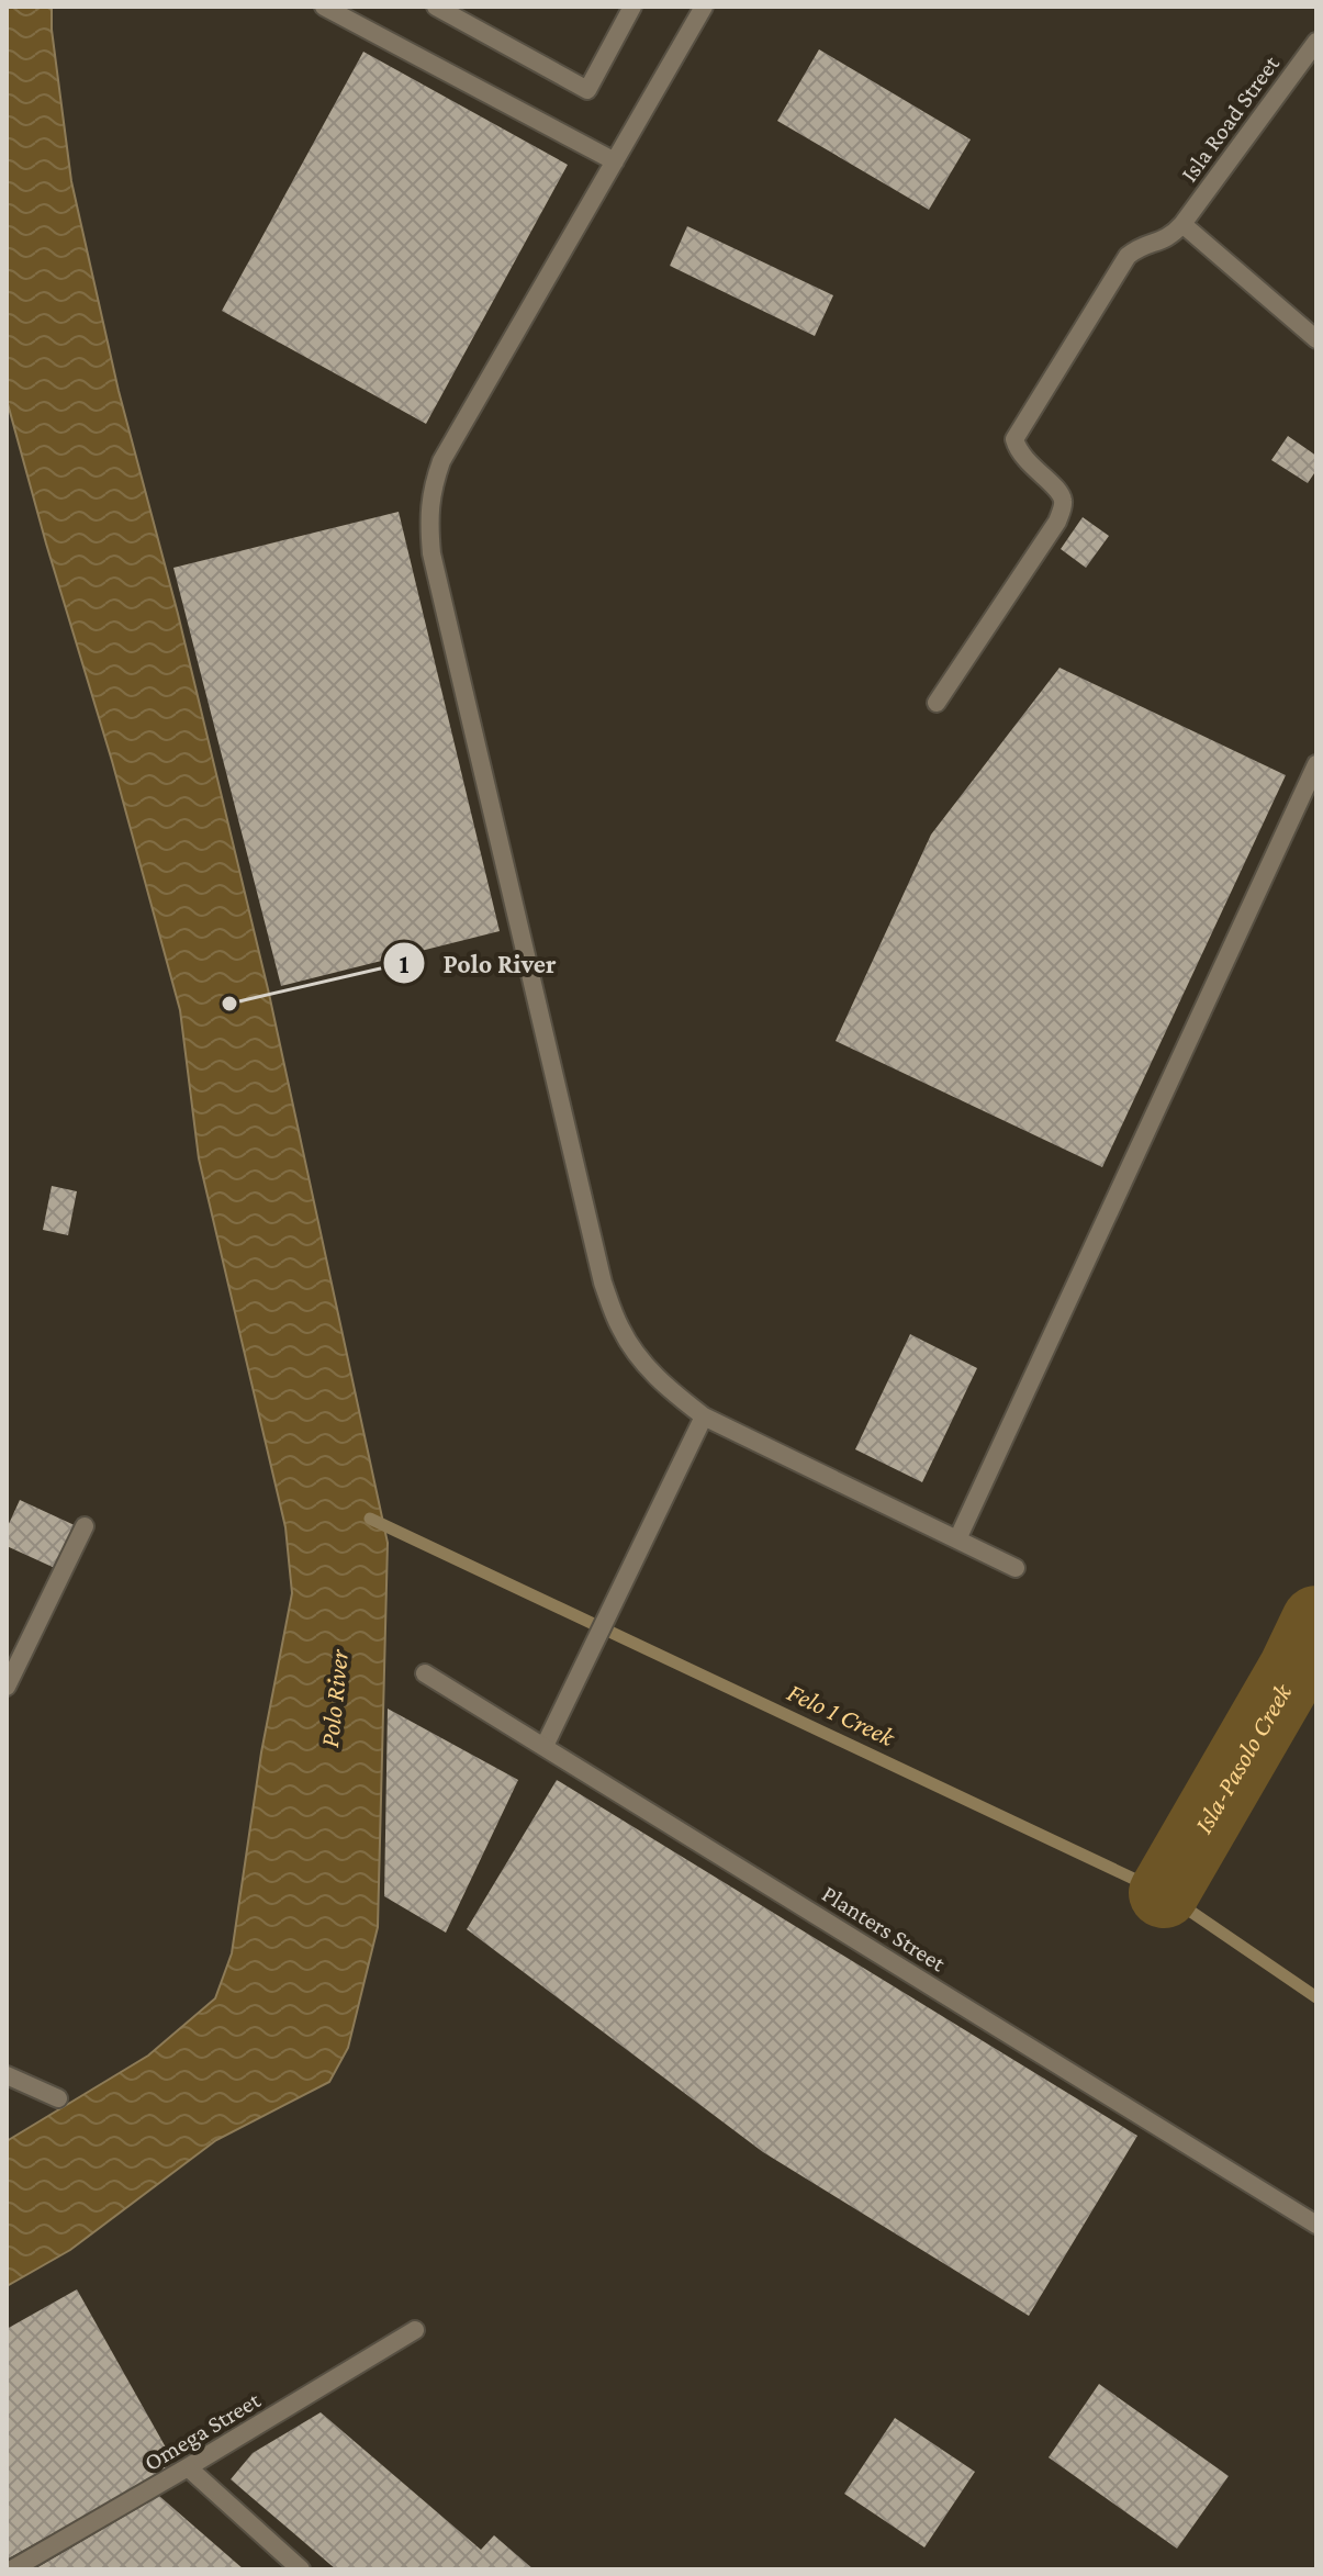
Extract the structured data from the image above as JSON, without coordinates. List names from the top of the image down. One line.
{"streets":{"street":["Isla Road Street","Planters Street","Omega Street"]},"water":["Polo River","Felo 1 Creek","Isla-Pasolo Creek"],"places":["Polo River"]}
